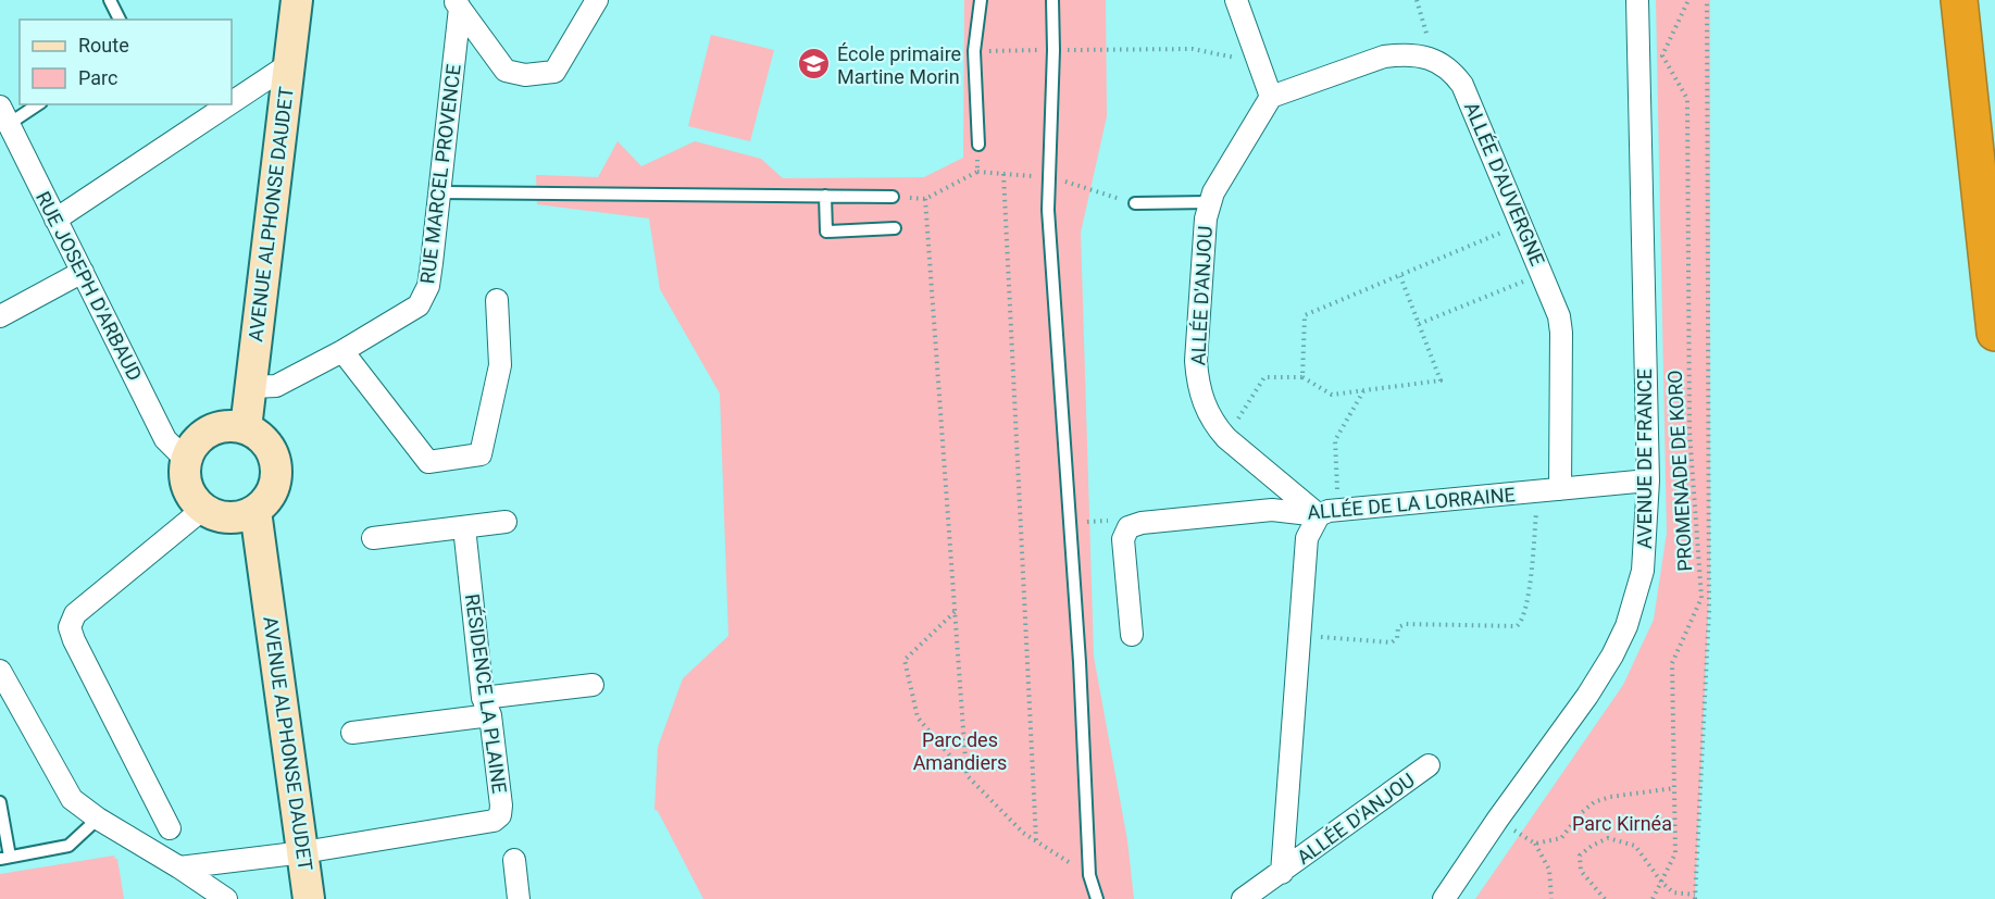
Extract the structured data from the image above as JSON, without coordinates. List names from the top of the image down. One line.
{"streets":{"main road":["AVENUE ALPHONSE DAUDET"],"street":["RUE MARCEL PROVENCE","ALLÉE D'AUVERGNE","RUE JOSEPH D'ARBAUD","ALLÉE D'ANJOU","AVENUE DE FRANCE","ALLÉE DE LA LORRAINE","RÉSIDENCE LA PLAINE"],"path":["PROMENADE DE KORO"]},"crossings":[["RUE MARCEL PROVENCE","AVENUE ALPHONSE DAUDET"],["ALLÉE D'AUVERGNE","ALLÉE DE LA LORRAINE"],["AVENUE ALPHONSE DAUDET","RUE JOSEPH D'ARBAUD"],["AVENUE ALPHONSE DAUDET","RÉSIDENCE LA PLAINE"],["ALLÉE D'ANJOU","ALLÉE DE LA LORRAINE"],["AVENUE DE FRANCE","ALLÉE DE LA LORRAINE"]],"parks":["Parc des Amandiers","Parc Kirnéa"],"places":{"school or university":["École primaire Martine Morin"]},"legend":["Route","Parc"]}
